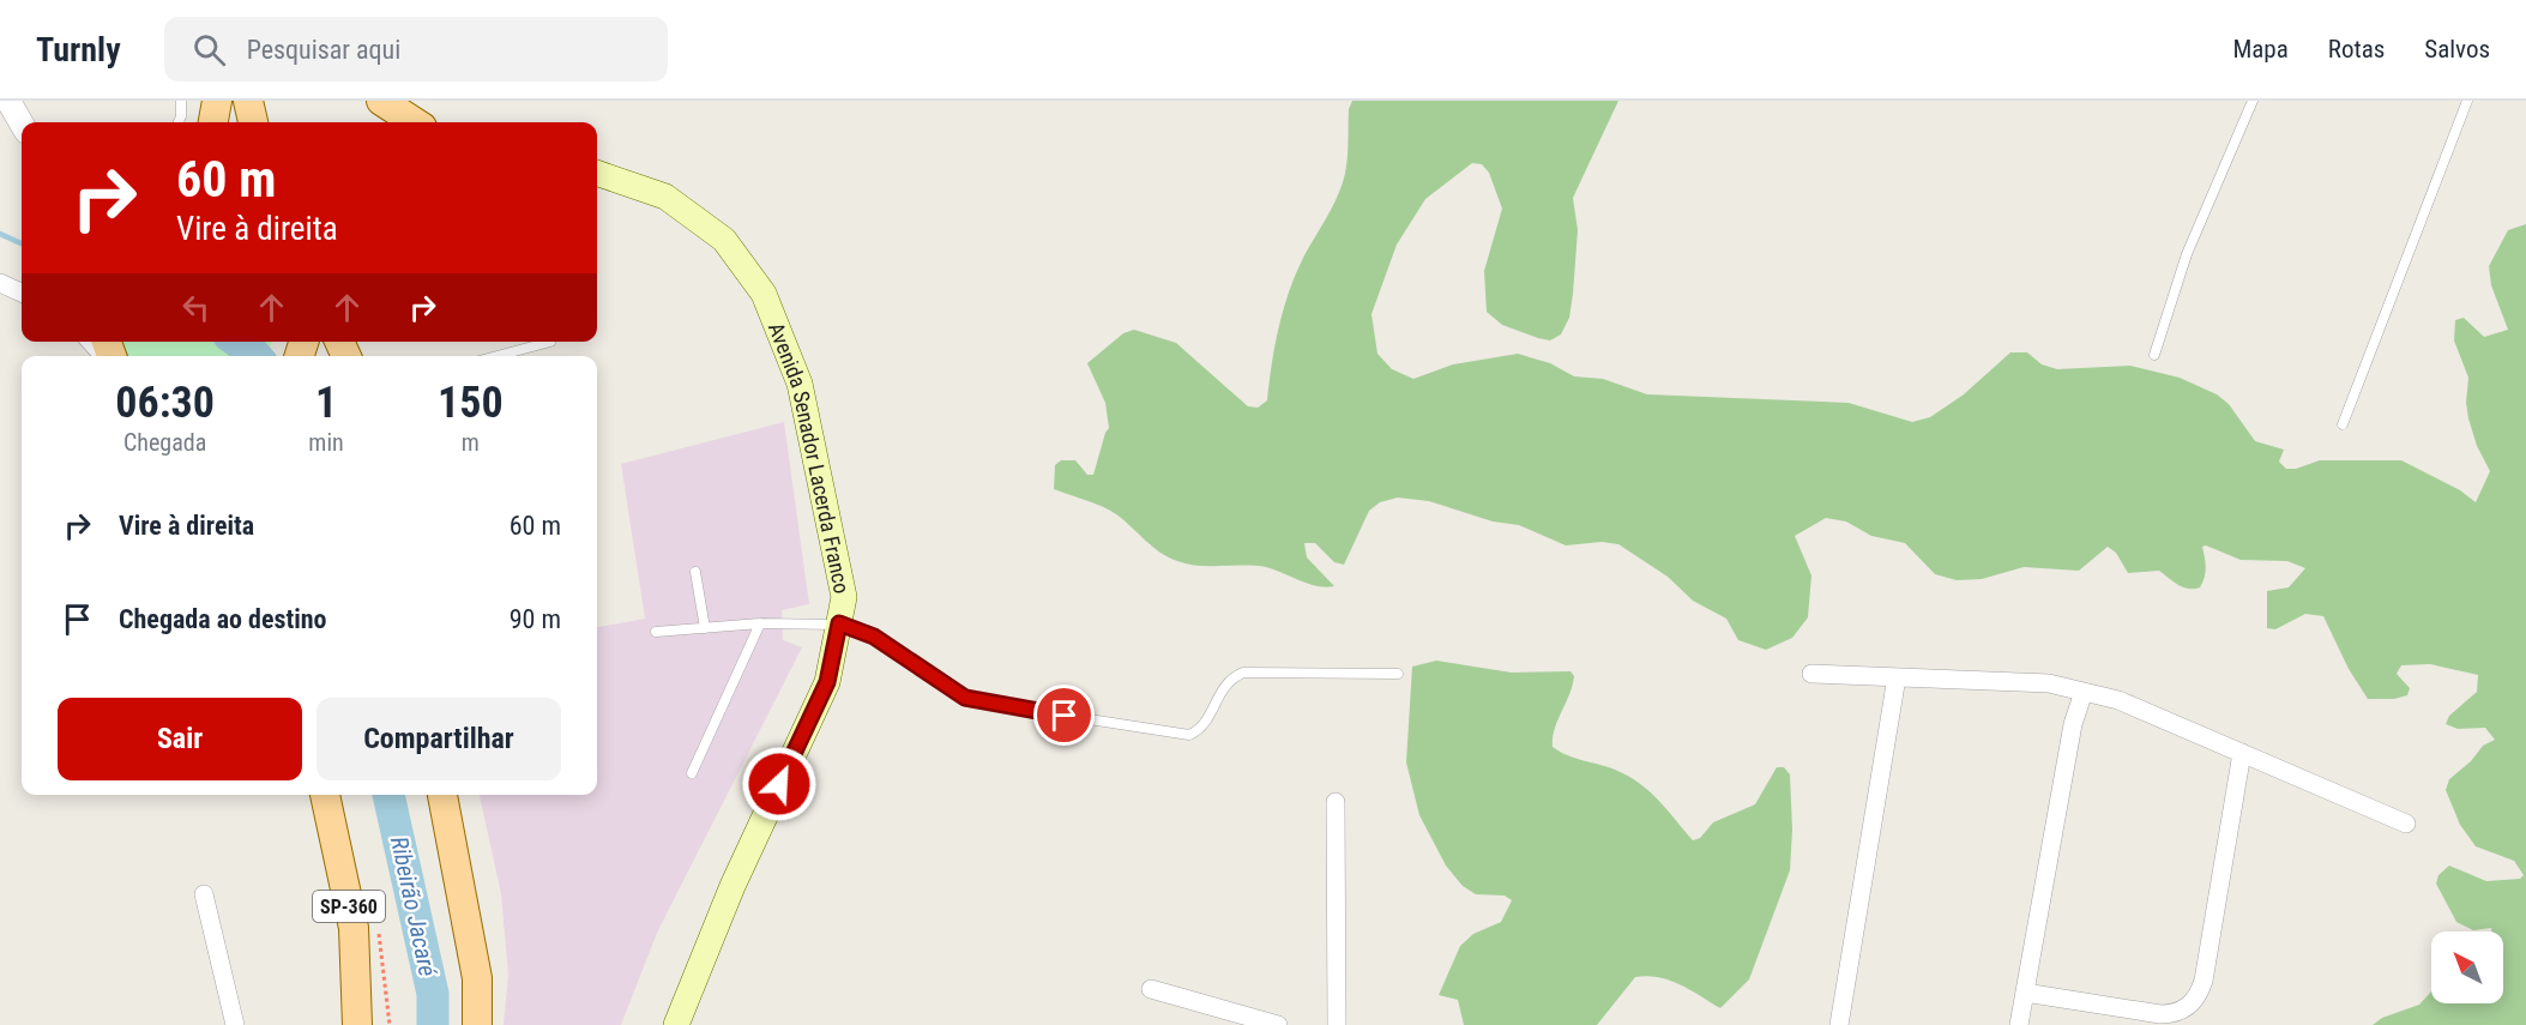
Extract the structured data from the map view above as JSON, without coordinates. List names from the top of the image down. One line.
{"streets":{"main road":["Avenida Senador Lacerda Franco","SP-360"]},"water":["Ribeirão Jacaré"],"north":"top left","page":{"header":"Turnly","search":"Pesquisar aqui","nav":["Mapa","Rotas","Salvos"],"turn":["60 m","Vire à direita"],"eta":["06:30","Chegada","1","min","150","m"],"list":[{"name":"Vire à direita","value":"60 m"},{"name":"Chegada ao destino","value":"90 m"}],"buttons":["Sair","Compartilhar"]}}
